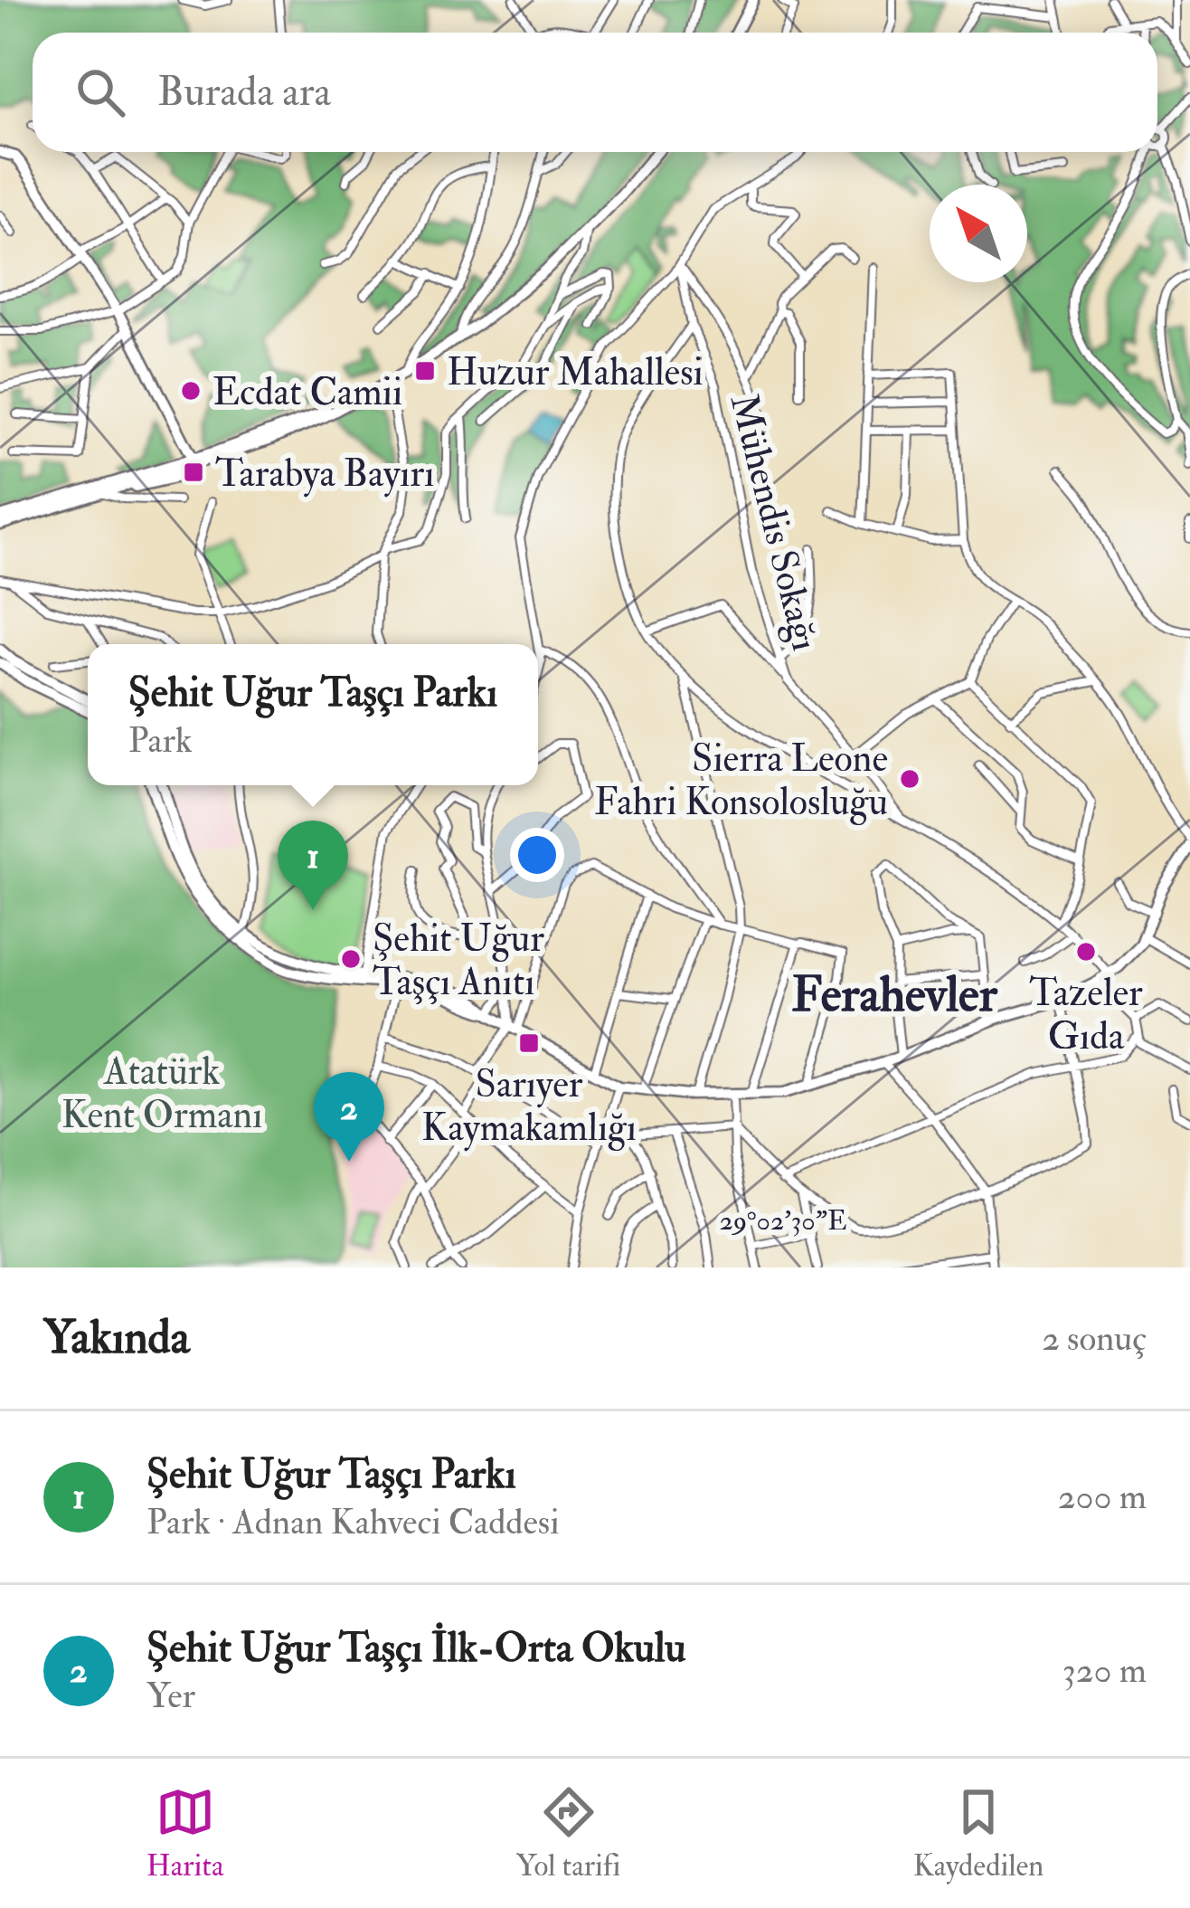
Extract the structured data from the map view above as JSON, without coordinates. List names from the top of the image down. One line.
{"streets":{"street":["Mühendis Sokağı"]},"districts":["Ferahevler"],"parks":["Atatürk Kent Ormanı"],"places":{"transit":["Huzur Mahallesi","Tarabya Bayırı","Sarıyer Kaymakamlığı"],"other":["Ecdat Camii","Sierra Leone Fahri Konsolosluğu","Tazeler Gıda","Şehit Uğur Taşçı Anıtı"]},"north":"top left","page":{"search":"Burada ara","popup":["Şehit Uğur Taşçı Parkı","Park"],"pins":["1","2"],"heading":["Yakında","2 sonuç"],"list":[{"mark":"1","name":"Şehit Uğur Taşçı Parkı","note":"Park · Adnan Kahveci Caddesi","value":"200 m"},{"mark":"2","name":"Şehit Uğur Taşçı İlk-Orta Okulu","note":"Yer","value":"320 m"}],"nav":["Harita","Yol tarifi","Kaydedilen"]},"coordinates":["29°02'30\"E"]}
